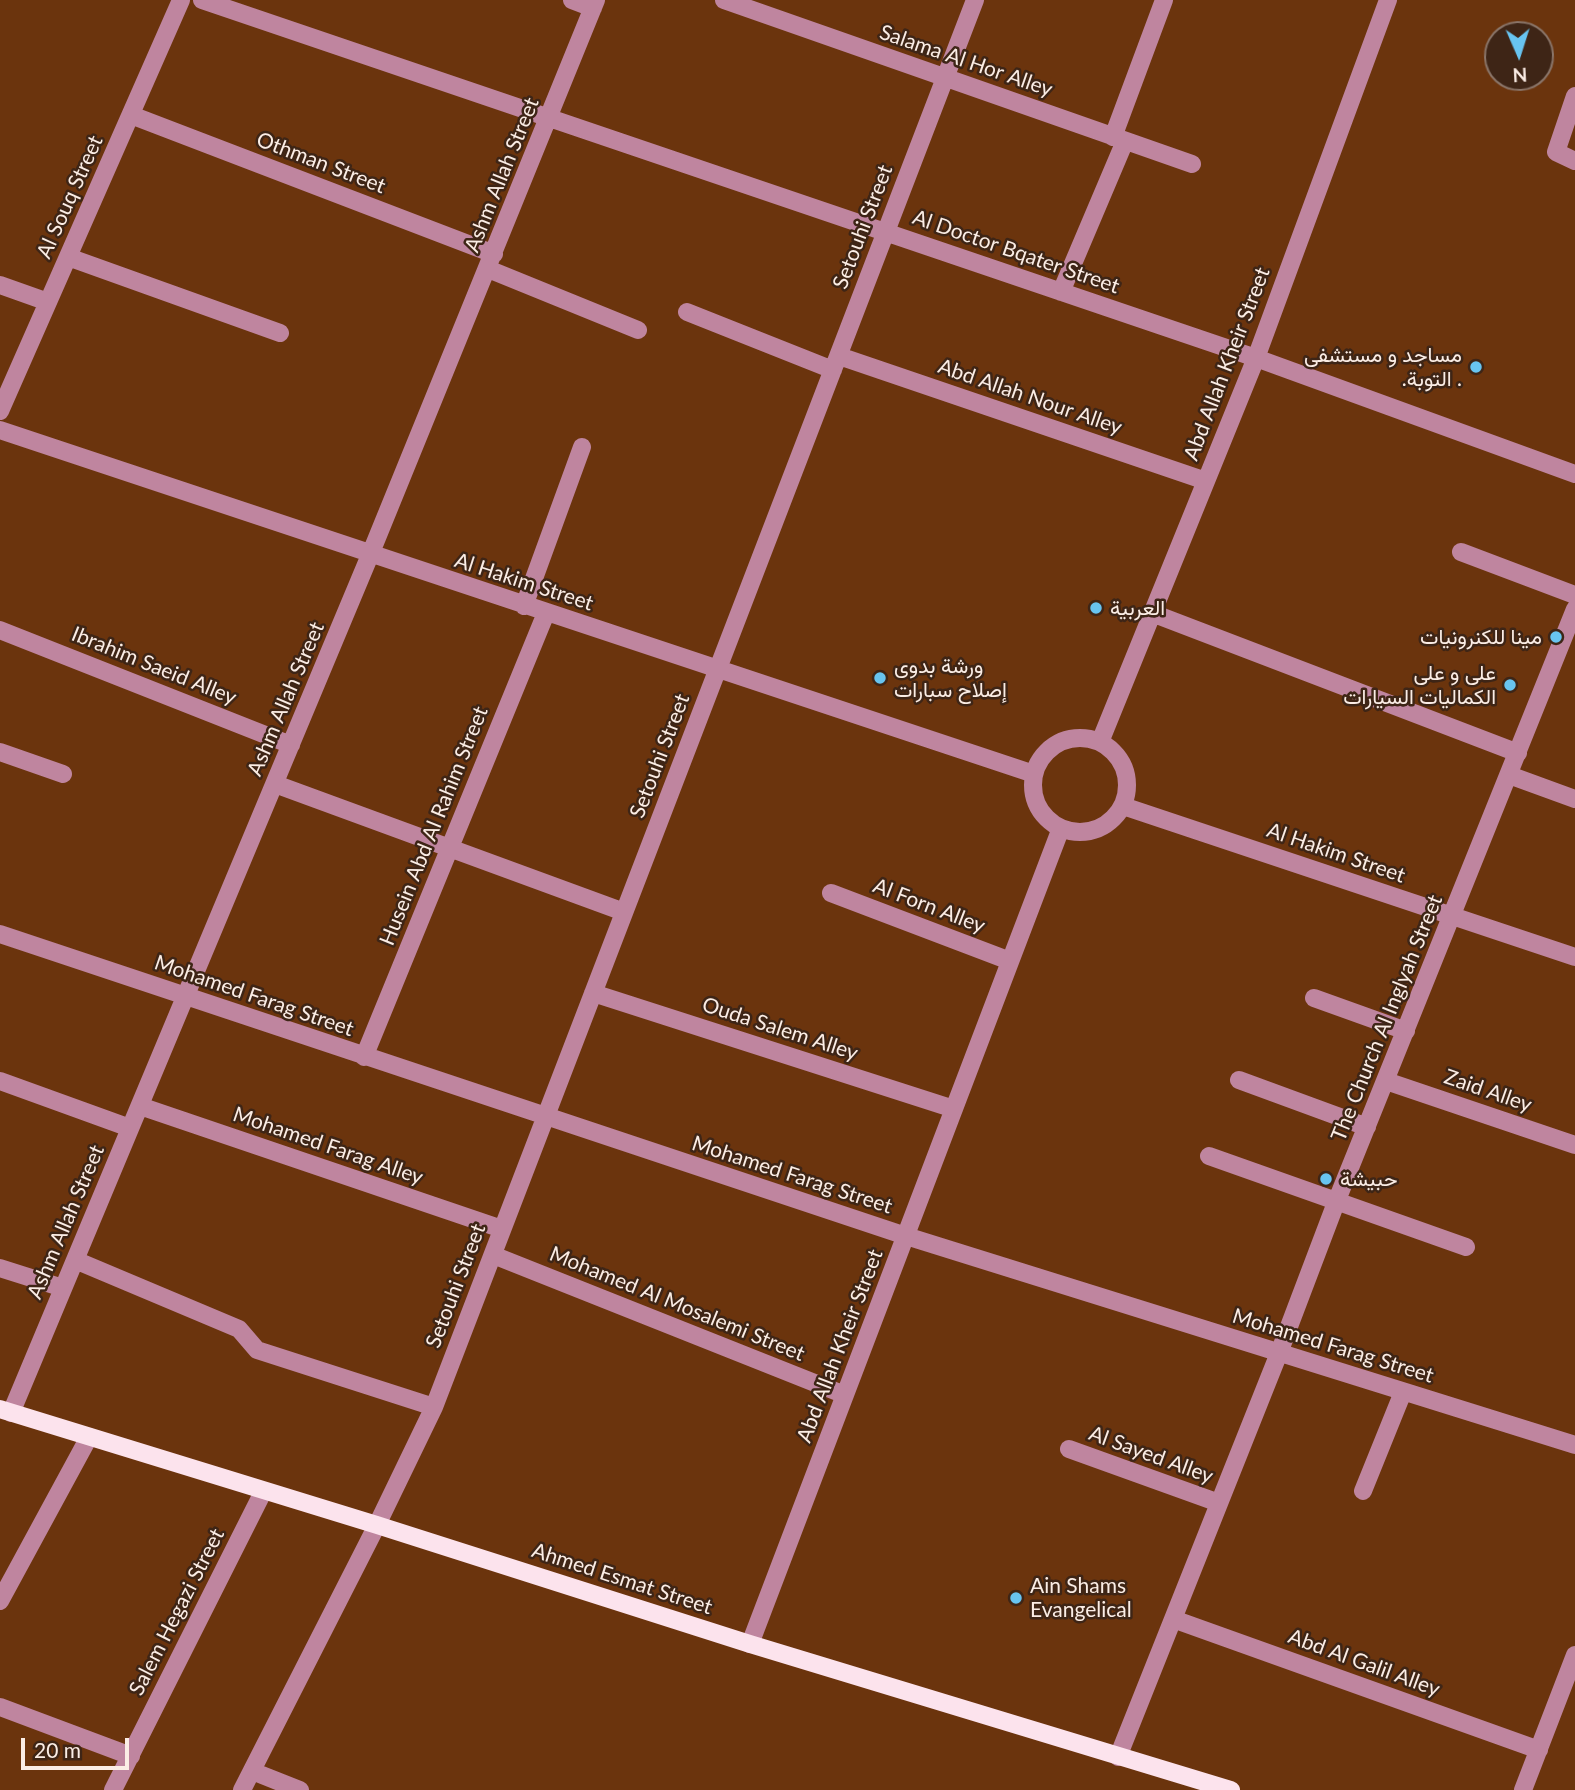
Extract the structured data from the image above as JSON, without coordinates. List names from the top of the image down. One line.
{"streets":{"main road":["Ahmed Esmat Street"],"street":["Salama Al Hor Alley","Othman Street","Ashm Allah Street","Al Souq Street","Setouhi Street","Al Doctor Bqater Street","Abd Allah Kheir Street","Abd Allah Nour Alley","Al Hakim Street","Ibrahim Saeid Alley","Husein Abd Al Rahim Street","Al Forn Alley","Mohamed Farag Street","The Church Al Inglyah Street","Ouda Salem Alley","Zaid Alley","Mohamed Farag Alley","Mohamed Al Mosalemi Street","Al Sayed Alley","Salem Hegazi Street","Abd Al Galil Alley"]},"crossings":[["Salama Al Hor Alley","Setouhi Street"],["Othman Street","Ashm Allah Street"],["Othman Street","Al Souq Street"],["Ashm Allah Street","Al Doctor Bqater Street"],["Ashm Allah Street","Al Hakim Street"],["Ashm Allah Street","Ibrahim Saeid Alley"],["Ashm Allah Street","Mohamed Farag Street"],["Ashm Allah Street","Mohamed Farag Alley"],["Ashm Allah Street","Ahmed Esmat Street"],["Setouhi Street","Al Doctor Bqater Street"],["Setouhi Street","Abd Allah Nour Alley"],["Setouhi Street","Al Hakim Street"],["Setouhi Street","Mohamed Farag Street"],["Setouhi Street","Ouda Salem Alley"],["Setouhi Street","Mohamed Farag Alley"],["Setouhi Street","Mohamed Al Mosalemi Street"],["Setouhi Street","Ahmed Esmat Street"],["Al Doctor Bqater Street","Abd Allah Kheir Street"],["Abd Allah Kheir Street","Abd Allah Nour Alley"],["Abd Allah Kheir Street","Al Hakim Street"],["Abd Allah Kheir Street","Al Forn Alley"],["Abd Allah Kheir Street","Mohamed Farag Street"],["Abd Allah Kheir Street","Ouda Salem Alley"],["Abd Allah Kheir Street","Mohamed Al Mosalemi Street"],["Abd Allah Kheir Street","Ahmed Esmat Street"],["Al Hakim Street","Husein Abd Al Rahim Street"],["Al Hakim Street","The Church Al Inglyah Street"],["Husein Abd Al Rahim Street","Mohamed Farag Street"],["Mohamed Farag Street","The Church Al Inglyah Street"],["The Church Al Inglyah Street","Zaid Alley"],["The Church Al Inglyah Street","Al Sayed Alley"],["The Church Al Inglyah Street","Ahmed Esmat Street"],["The Church Al Inglyah Street","Abd Al Galil Alley"],["Ahmed Esmat Street","Salem Hegazi Street"]],"places":["مساجد و مستشفى .التوبة .","العربية","مينا للكنرونيات","ورشة بدوى إصلاح سبارات","على و على الكماليات السيارات","حبيشة","Ain Shams Evangelical"],"scale_bar":"20 m","north":"bottom"}
